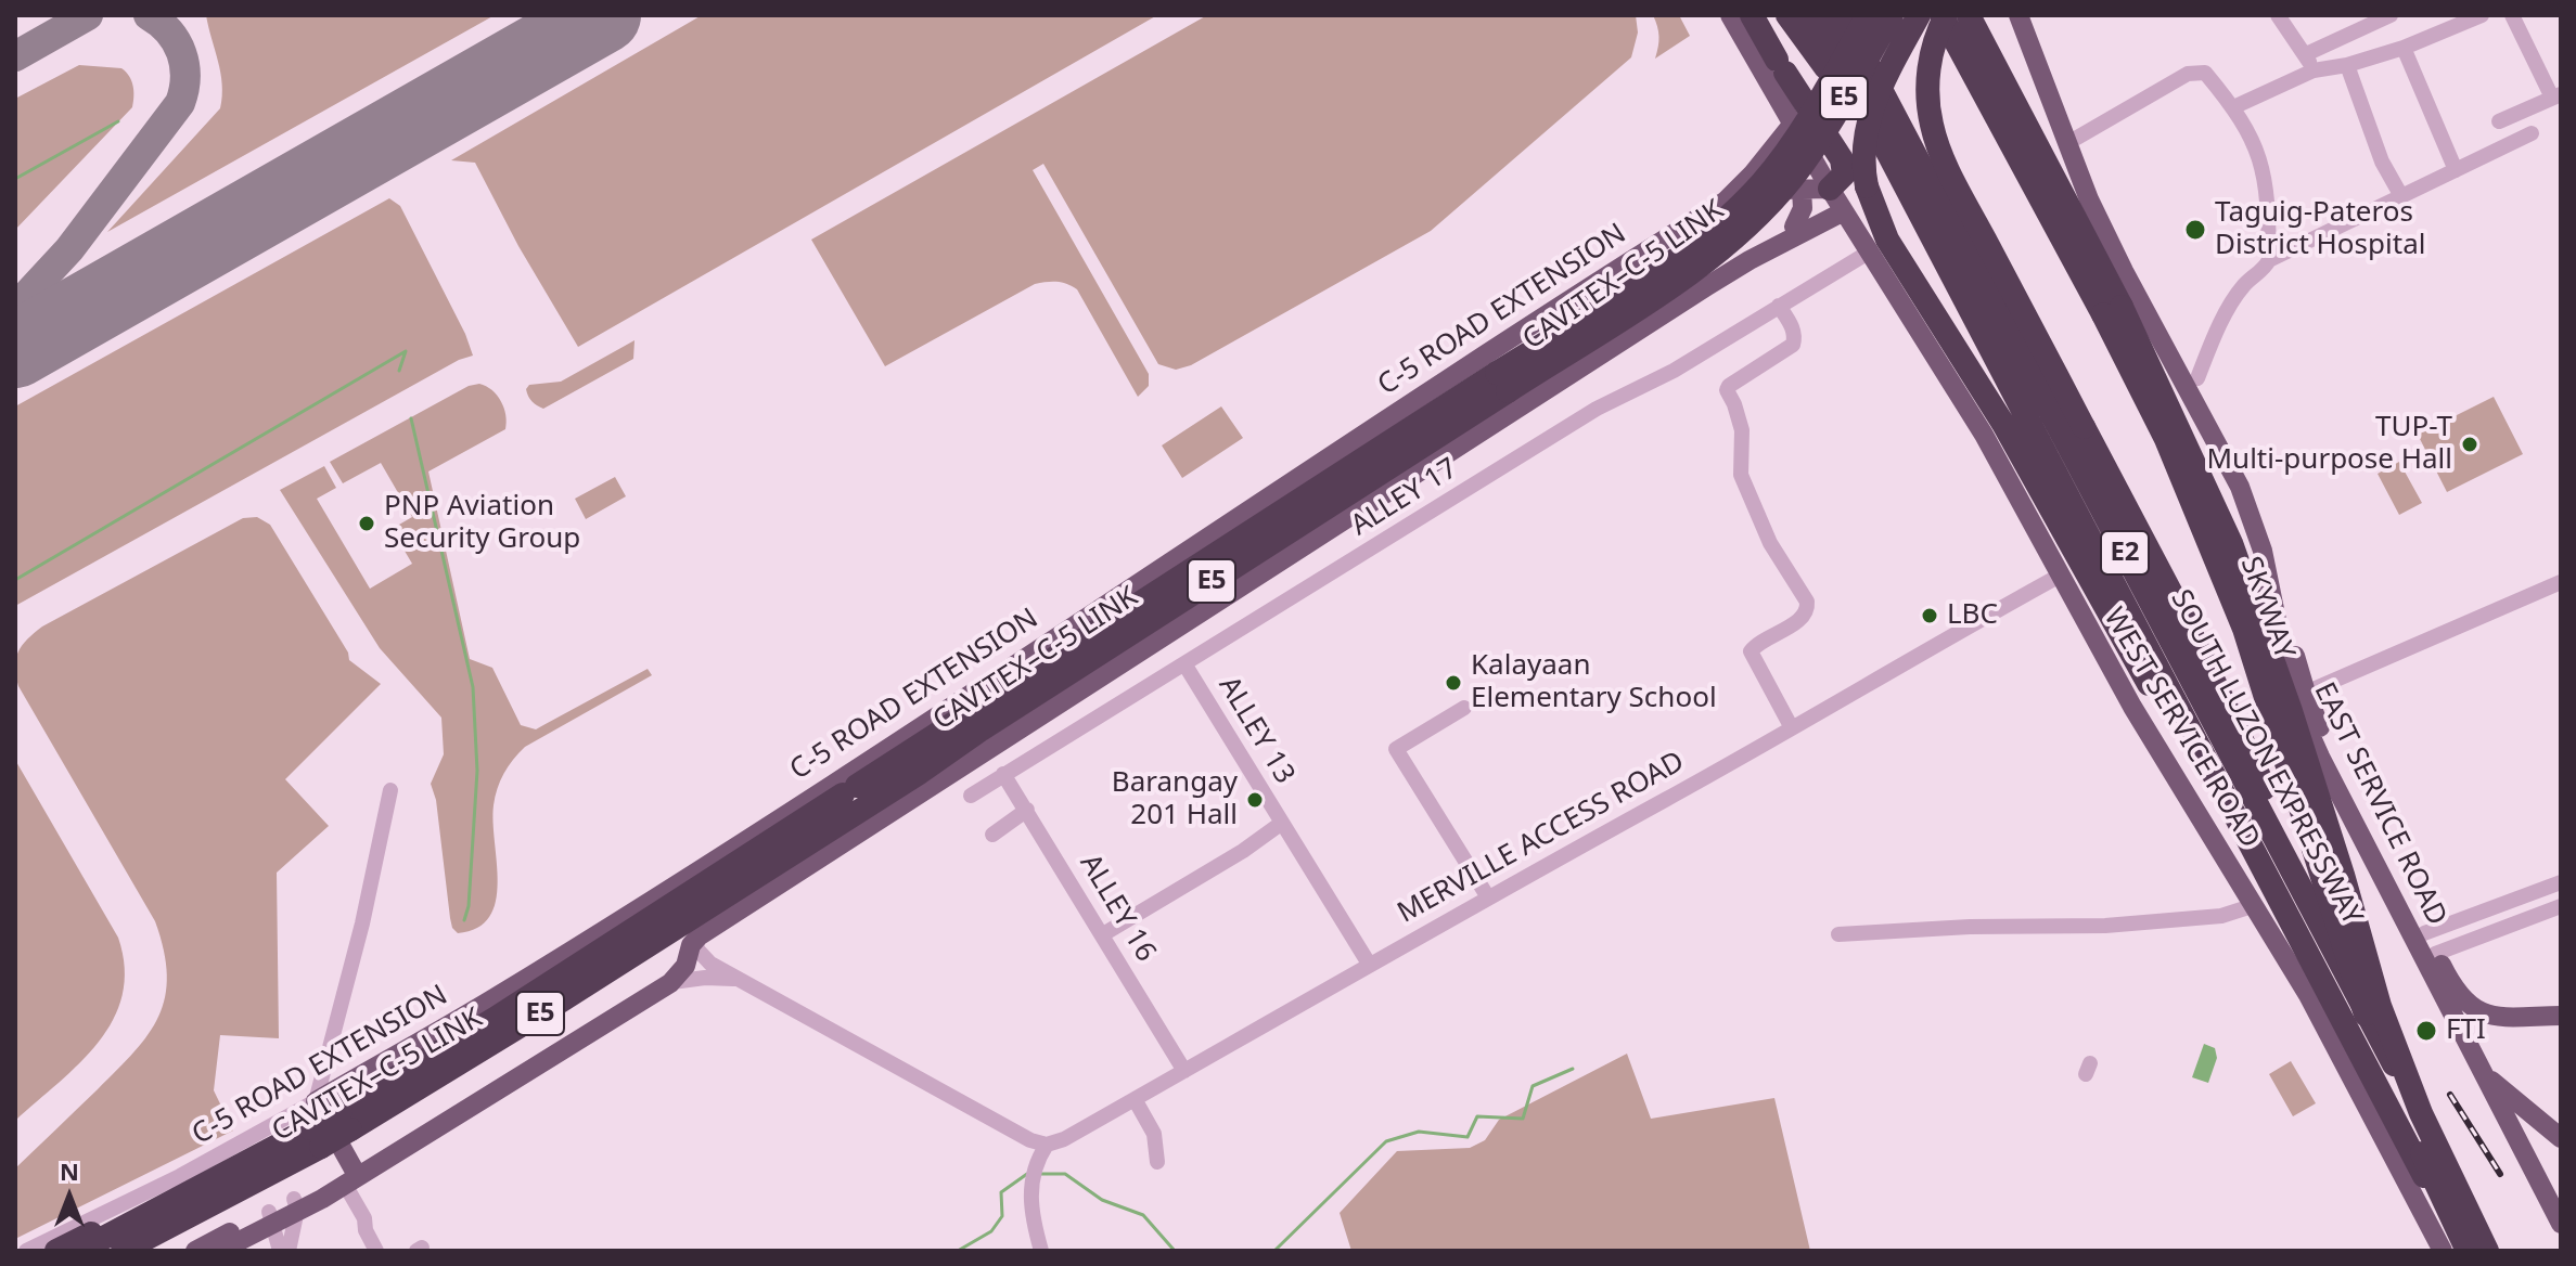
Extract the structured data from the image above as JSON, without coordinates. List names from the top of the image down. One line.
{"streets":{"highway":["E5","CAVITEX–C-5 LINK","E2","SKYWAY","SOUTH LUZON EXPRESSWAY"],"main road":["C-5 ROAD EXTENSION","WEST SERVICE ROAD","EAST SERVICE ROAD"],"street":["ALLEY 17","ALLEY 13","MERVILLE ACCESS ROAD","ALLEY 16"]},"crossings":[["C-5 ROAD EXTENSION","WEST SERVICE ROAD"],["ALLEY 17","WEST SERVICE ROAD"],["ALLEY 17","ALLEY 13"],["ALLEY 17","ALLEY 16"],["SKYWAY","SOUTH LUZON EXPRESSWAY"],["WEST SERVICE ROAD","MERVILLE ACCESS ROAD"],["ALLEY 13","MERVILLE ACCESS ROAD"],["MERVILLE ACCESS ROAD","ALLEY 16"]],"places":["Taguig-Pateros District Hospital","TUP-T Multi-purpose Hall","PNP Aviation Security Group","LBC","Kalayaan Elementary School","Barangay 201 Hall","FTI"],"north":"top"}
